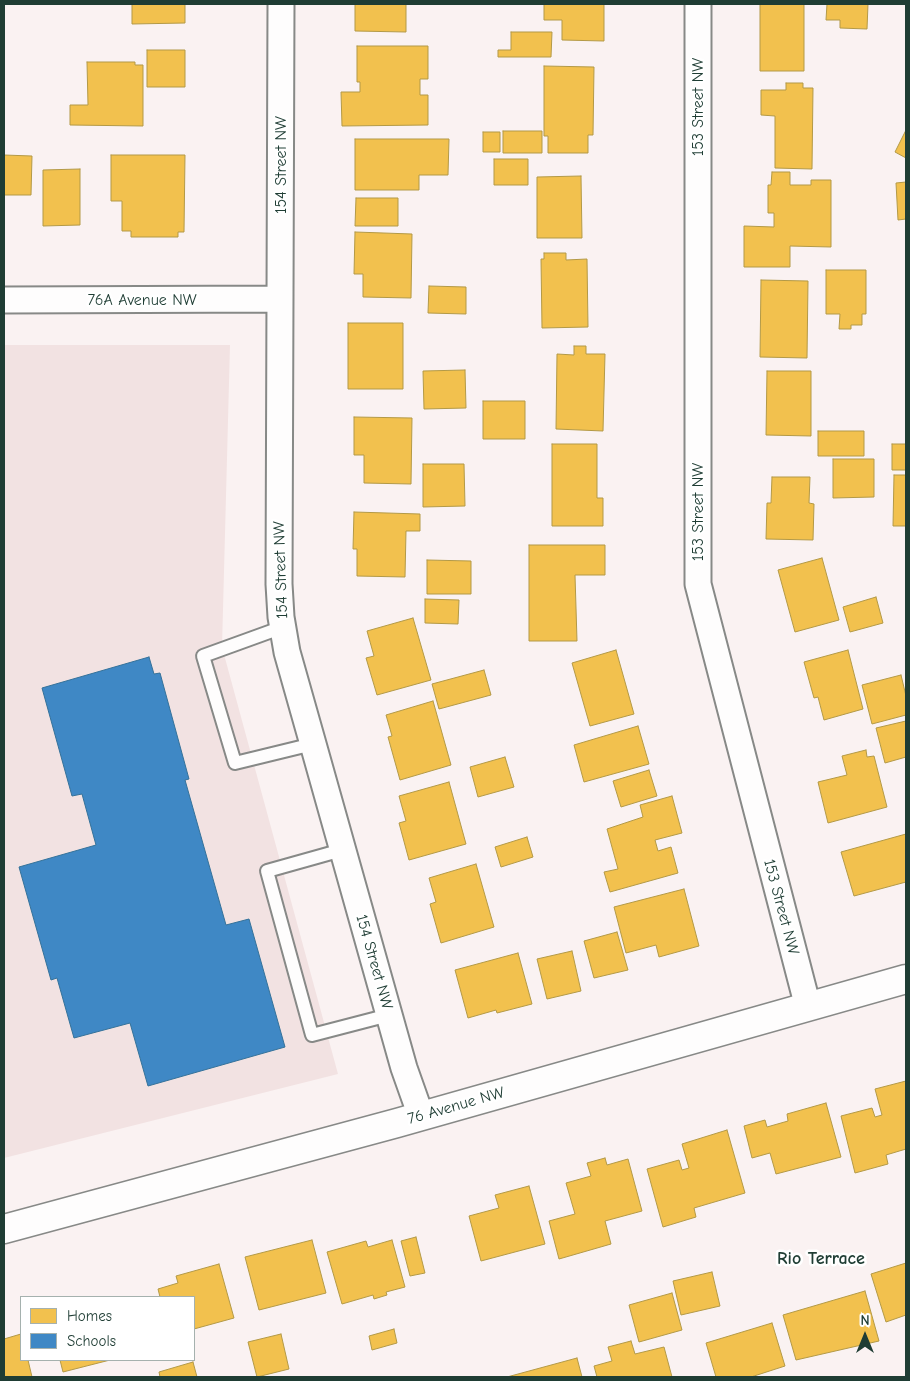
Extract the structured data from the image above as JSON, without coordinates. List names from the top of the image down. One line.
{"streets":{"street":["153 Street NW","154 Street NW","76A Avenue NW","76 Avenue NW"]},"crossings":[["153 Street NW","76 Avenue NW"],["154 Street NW","76A Avenue NW"],["154 Street NW","76 Avenue NW"]],"districts":["Rio Terrace"],"legend":["Homes","Schools"],"north":"top"}
